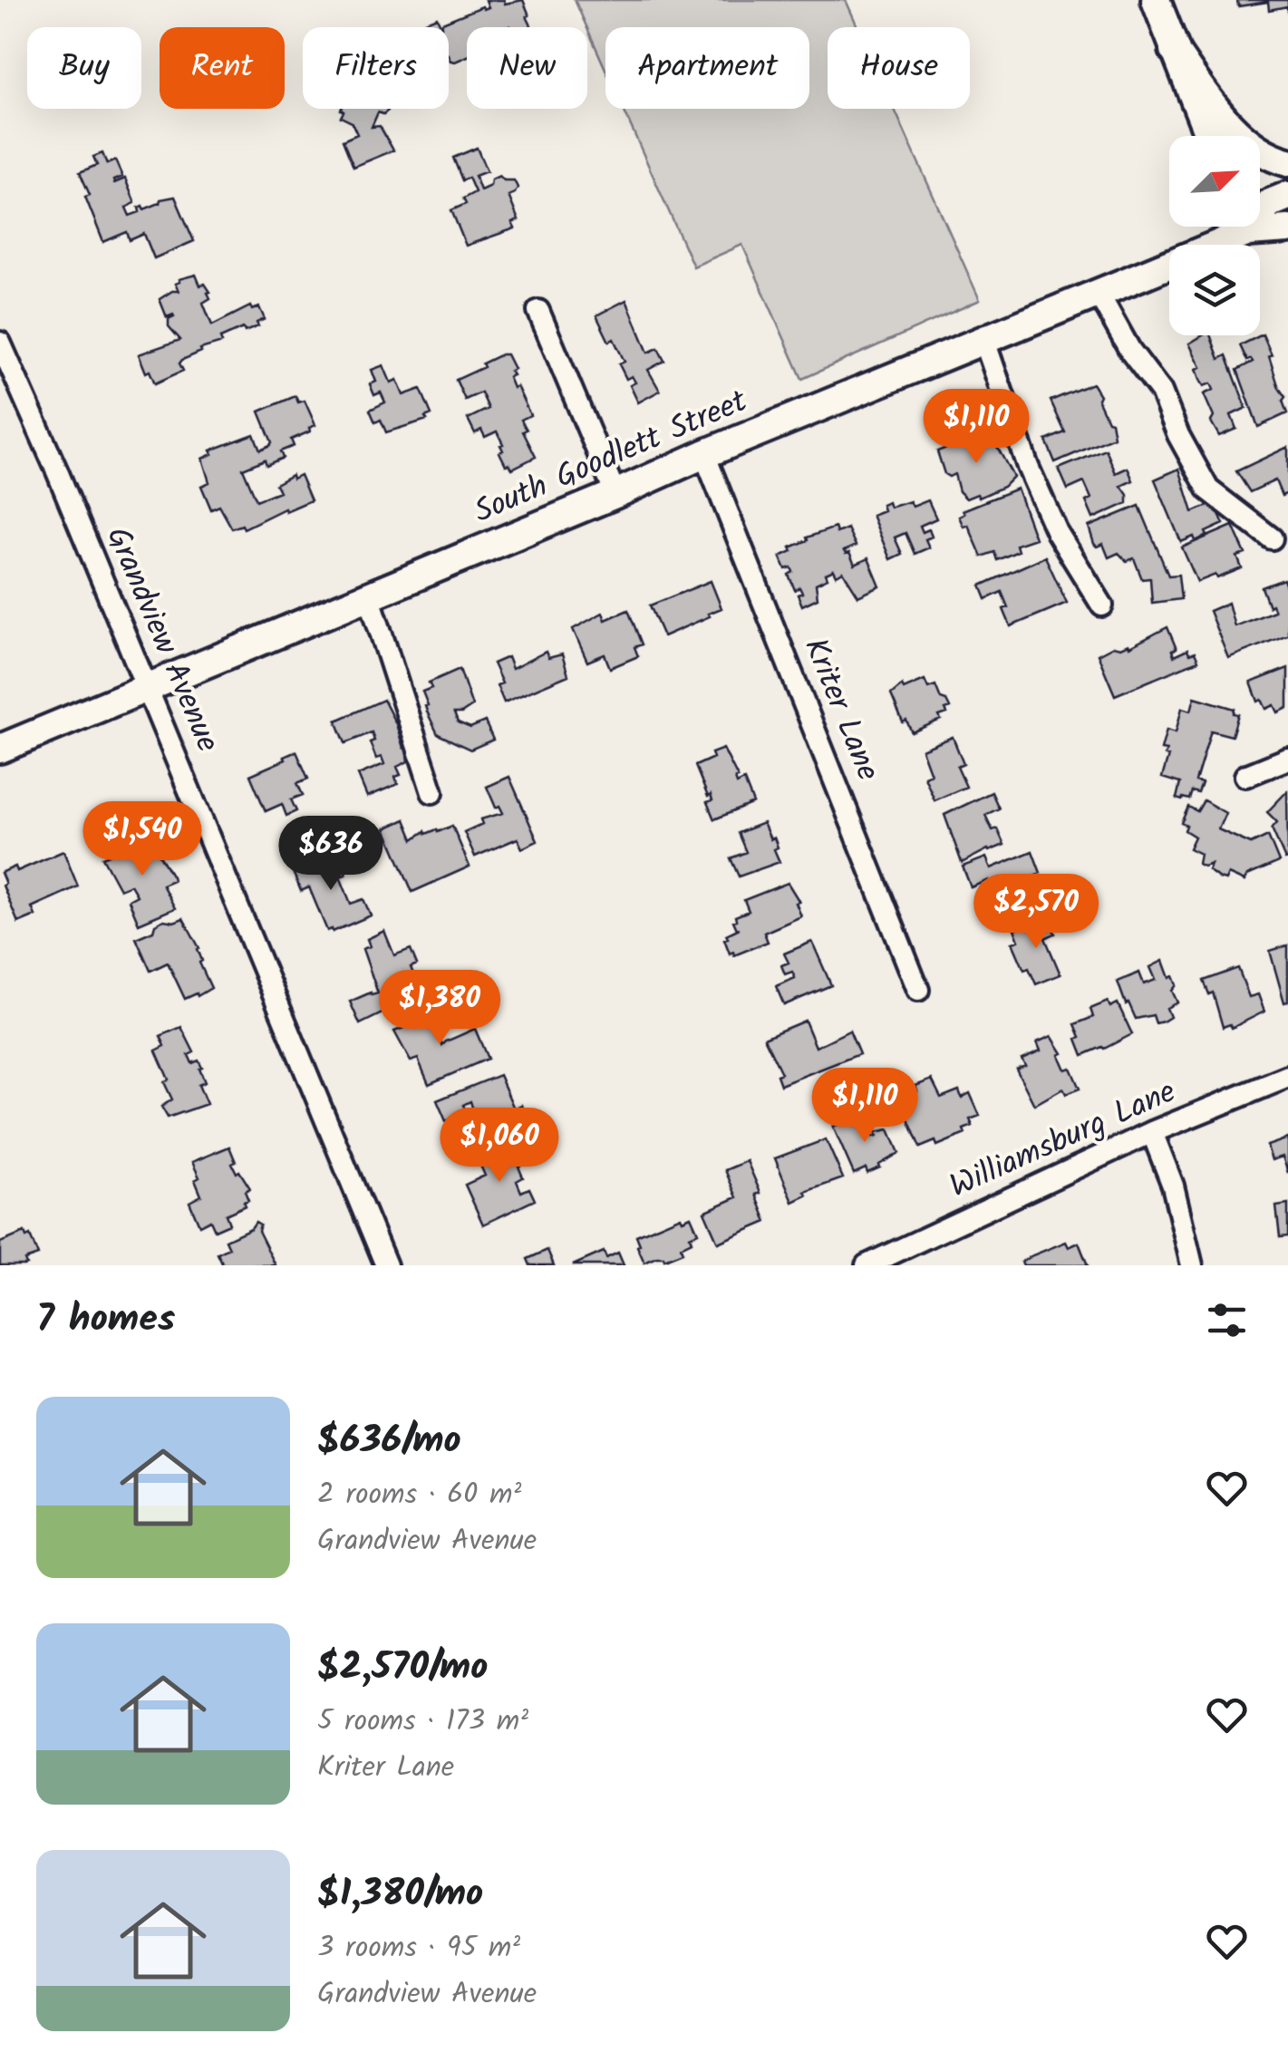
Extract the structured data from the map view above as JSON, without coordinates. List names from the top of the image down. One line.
{"streets":{"main road":["South Goodlett Street"],"street":["Grandview Avenue","Kriter Lane","Williamsburg Lane"]},"crossings":[["South Goodlett Street","Grandview Avenue"],["South Goodlett Street","Kriter Lane"]],"north":"top right","page":{"chip":["Buy","Rent","Filters","New","Apartment","House"],"price":["$1,110","$1,540","$636","$2,570","$1,380","$1,110","$1,060"],"heading":"7 homes","list":[{"name":"$636/mo","note":"2 rooms · 60 m² · Grandview Avenue"},{"name":"$2,570/mo","note":"5 rooms · 173 m² · Kriter Lane"},{"name":"$1,380/mo","note":"3 rooms · 95 m² · Grandview Avenue"}]}}
